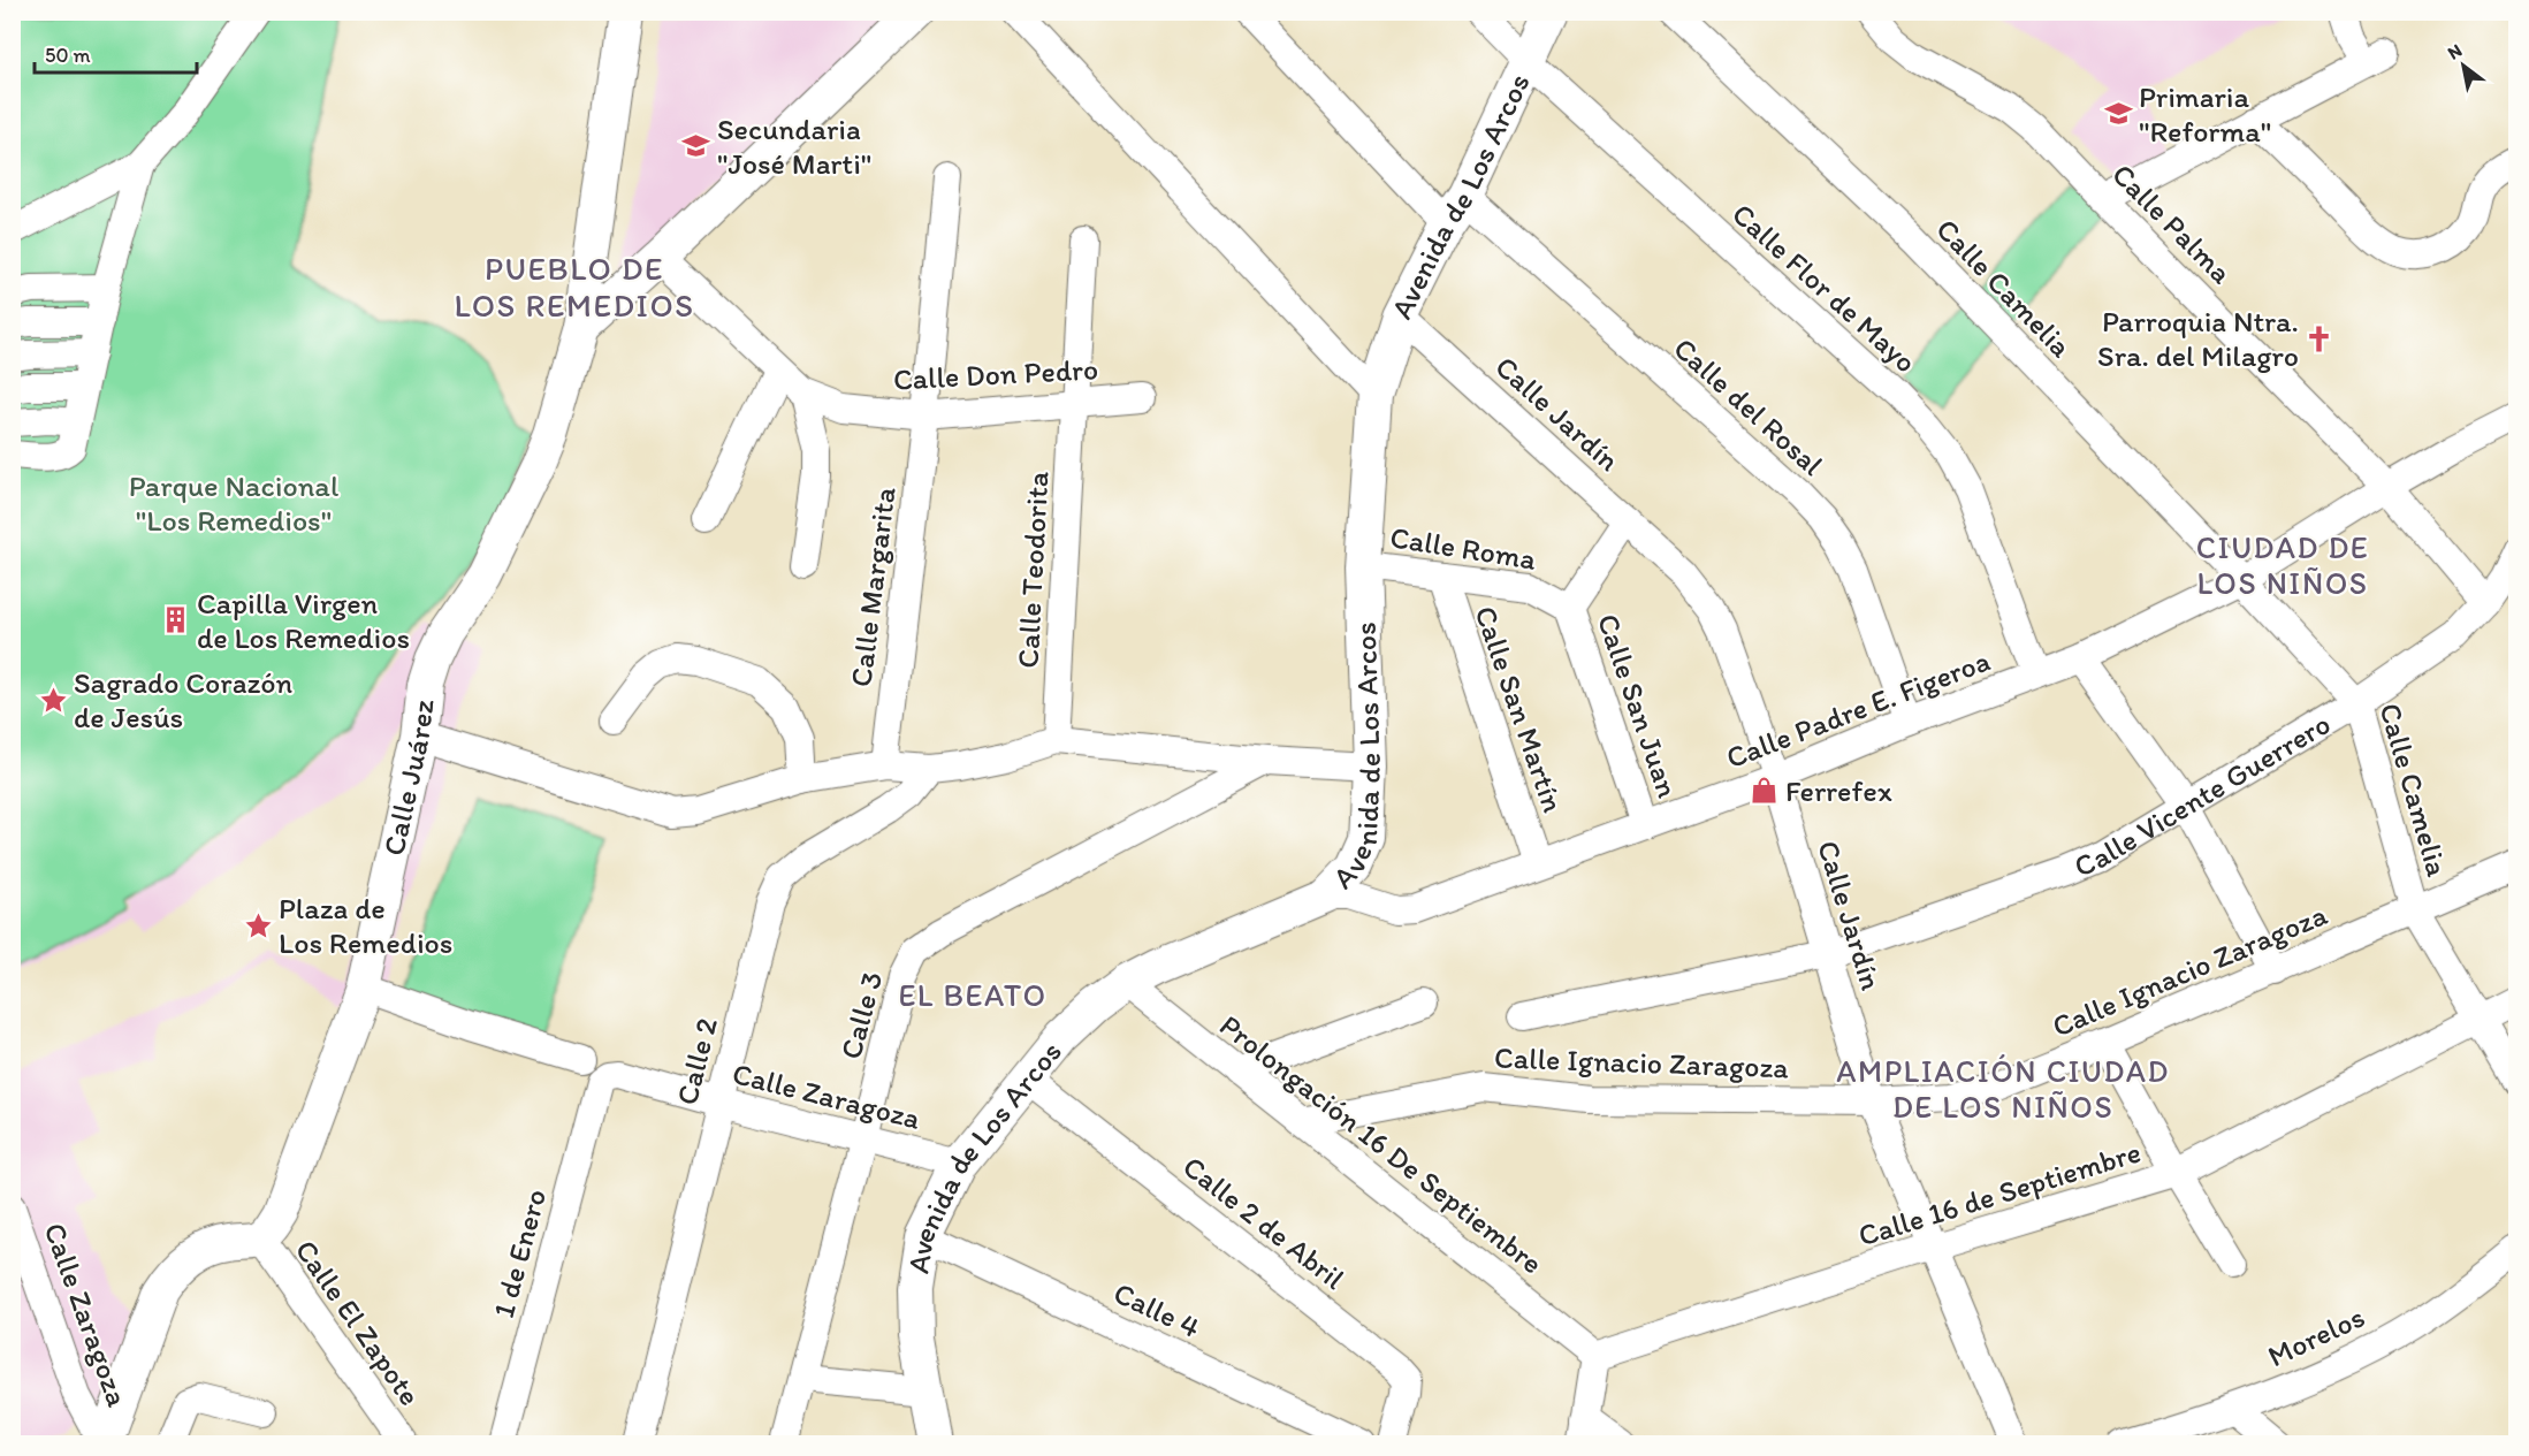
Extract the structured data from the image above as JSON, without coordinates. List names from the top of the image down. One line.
{"streets":{"main road":["Avenida de Los Arcos","Calle Juárez"],"street":["Calle Palma","Calle Flor de Mayo","Calle Camelia","Calle Don Pedro","Calle del Rosal","Calle Jardín","Calle Roma","Calle Teodorita","Calle Margarita","Calle San Juan","Calle San Martín","Calle Padre E. Figeroa","Calle Vicente Guerrero","Calle Ignacio Zaragoza","Calle 3","Calle 2","Calle Zaragoza","Prolongación 16 De Septiembre","Calle 16 de Septiembre","Calle 2 de Abril","1 de Enero","Calle 4","Calle El Zapote","Morelos"]},"crossings":[["Avenida de Los Arcos","Calle Flor de Mayo"],["Avenida de Los Arcos","Calle del Rosal"],["Avenida de Los Arcos","Calle Jardín"],["Avenida de Los Arcos","Calle Roma"],["Avenida de Los Arcos","Calle Padre E. Figeroa"],["Avenida de Los Arcos","Calle Zaragoza"],["Avenida de Los Arcos","Prolongación 16 De Septiembre"],["Avenida de Los Arcos","Calle 2 de Abril"],["Avenida de Los Arcos","Calle 4"],["Calle Palma","Calle Padre E. Figeroa"],["Calle Palma","Calle Vicente Guerrero"],["Calle Flor de Mayo","Calle Padre E. Figeroa"],["Calle Camelia","Calle Padre E. Figeroa"],["Calle Camelia","Calle Vicente Guerrero"],["Calle Camelia","Calle Ignacio Zaragoza"],["Calle Camelia","Calle 16 de Septiembre"],["Calle Don Pedro","Calle Teodorita"],["Calle Don Pedro","Calle Margarita"],["Calle del Rosal","Calle Padre E. Figeroa"],["Calle Jardín","Calle Padre E. Figeroa"],["Calle Jardín","Calle Vicente Guerrero"],["Calle Jardín","Calle Ignacio Zaragoza"],["Calle Jardín","Calle 16 de Septiembre"],["Calle Roma","Calle San Juan"],["Calle Roma","Calle San Martín"],["Calle San Juan","Calle Padre E. Figeroa"],["Calle San Martín","Calle Padre E. Figeroa"],["Calle Juárez","Calle El Zapote"],["Calle Ignacio Zaragoza","Prolongación 16 De Septiembre"],["Calle 3","Calle Zaragoza"],["Calle 2","Calle Zaragoza"],["Calle Zaragoza","1 de Enero"],["Prolongación 16 De Septiembre","Calle 16 de Septiembre"]],"districts":["PUEBLO DE LOS REMEDIOS","CIUDAD DE LOS NIÑOS","EL BEATO","AMPLIACIÓN CIUDAD DE LOS NIÑOS"],"parks":["Parque Nacional \"Los Remedios\""],"places":{"school or university":["Primaria \"Reforma\"","Secundaria \"José Marti\""],"church":["Parroquia Ntra. Sra. del Milagro"],"building":["Capilla Virgen de Los Remedios"],"place":["Sagrado Corazón de Jesús","Plaza de Los Remedios"],"shop":["Ferrefex"]},"scale_bar":"50 m","north":"top left"}
